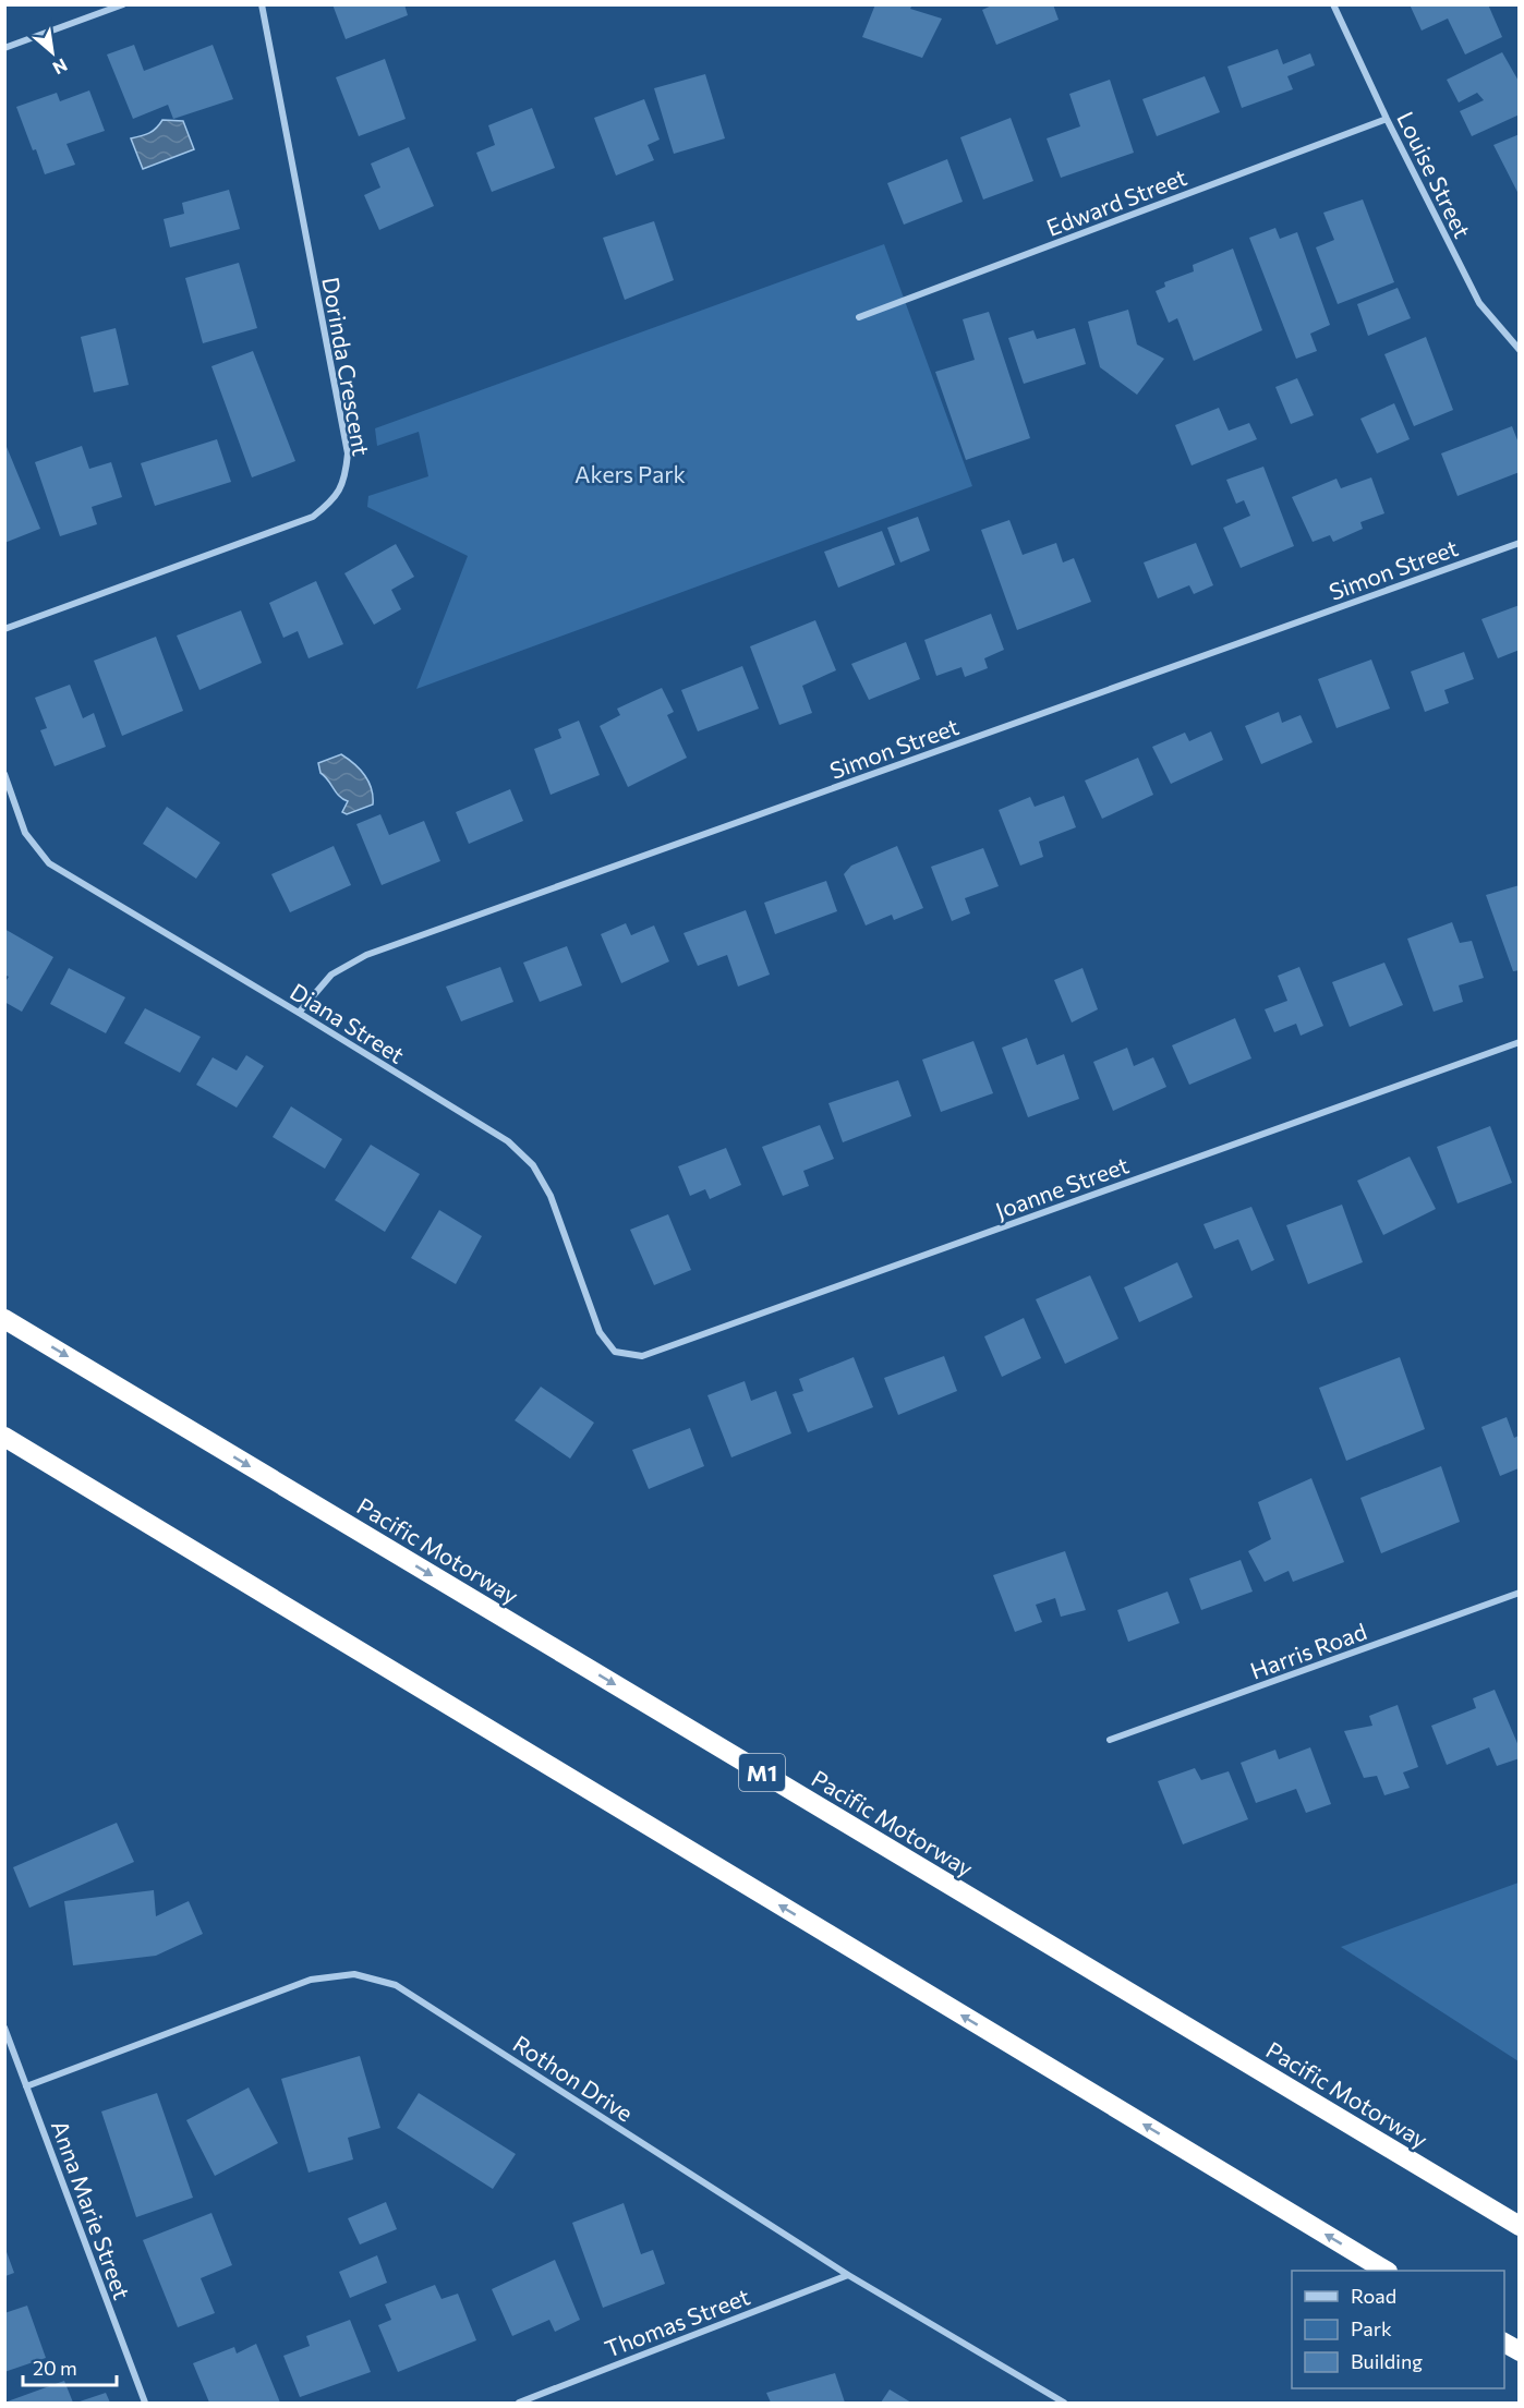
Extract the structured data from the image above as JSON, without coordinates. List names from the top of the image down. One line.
{"streets":{"highway":["Pacific Motorway","M1"],"street":["Louise Street","Edward Street","Dorinda Crescent","Simon Street","Diana Street","Joanne Street","Harris Road","Rothon Drive","Anna Marie Street","Thomas Street"]},"crossings":[["Louise Street","Edward Street"],["Simon Street","Diana Street"],["Diana Street","Joanne Street"],["Rothon Drive","Anna Marie Street"],["Rothon Drive","Thomas Street"]],"parks":["Akers Park"],"legend":["Road","Park","Building"],"scale_bar":"20 m","north":"bottom right"}
